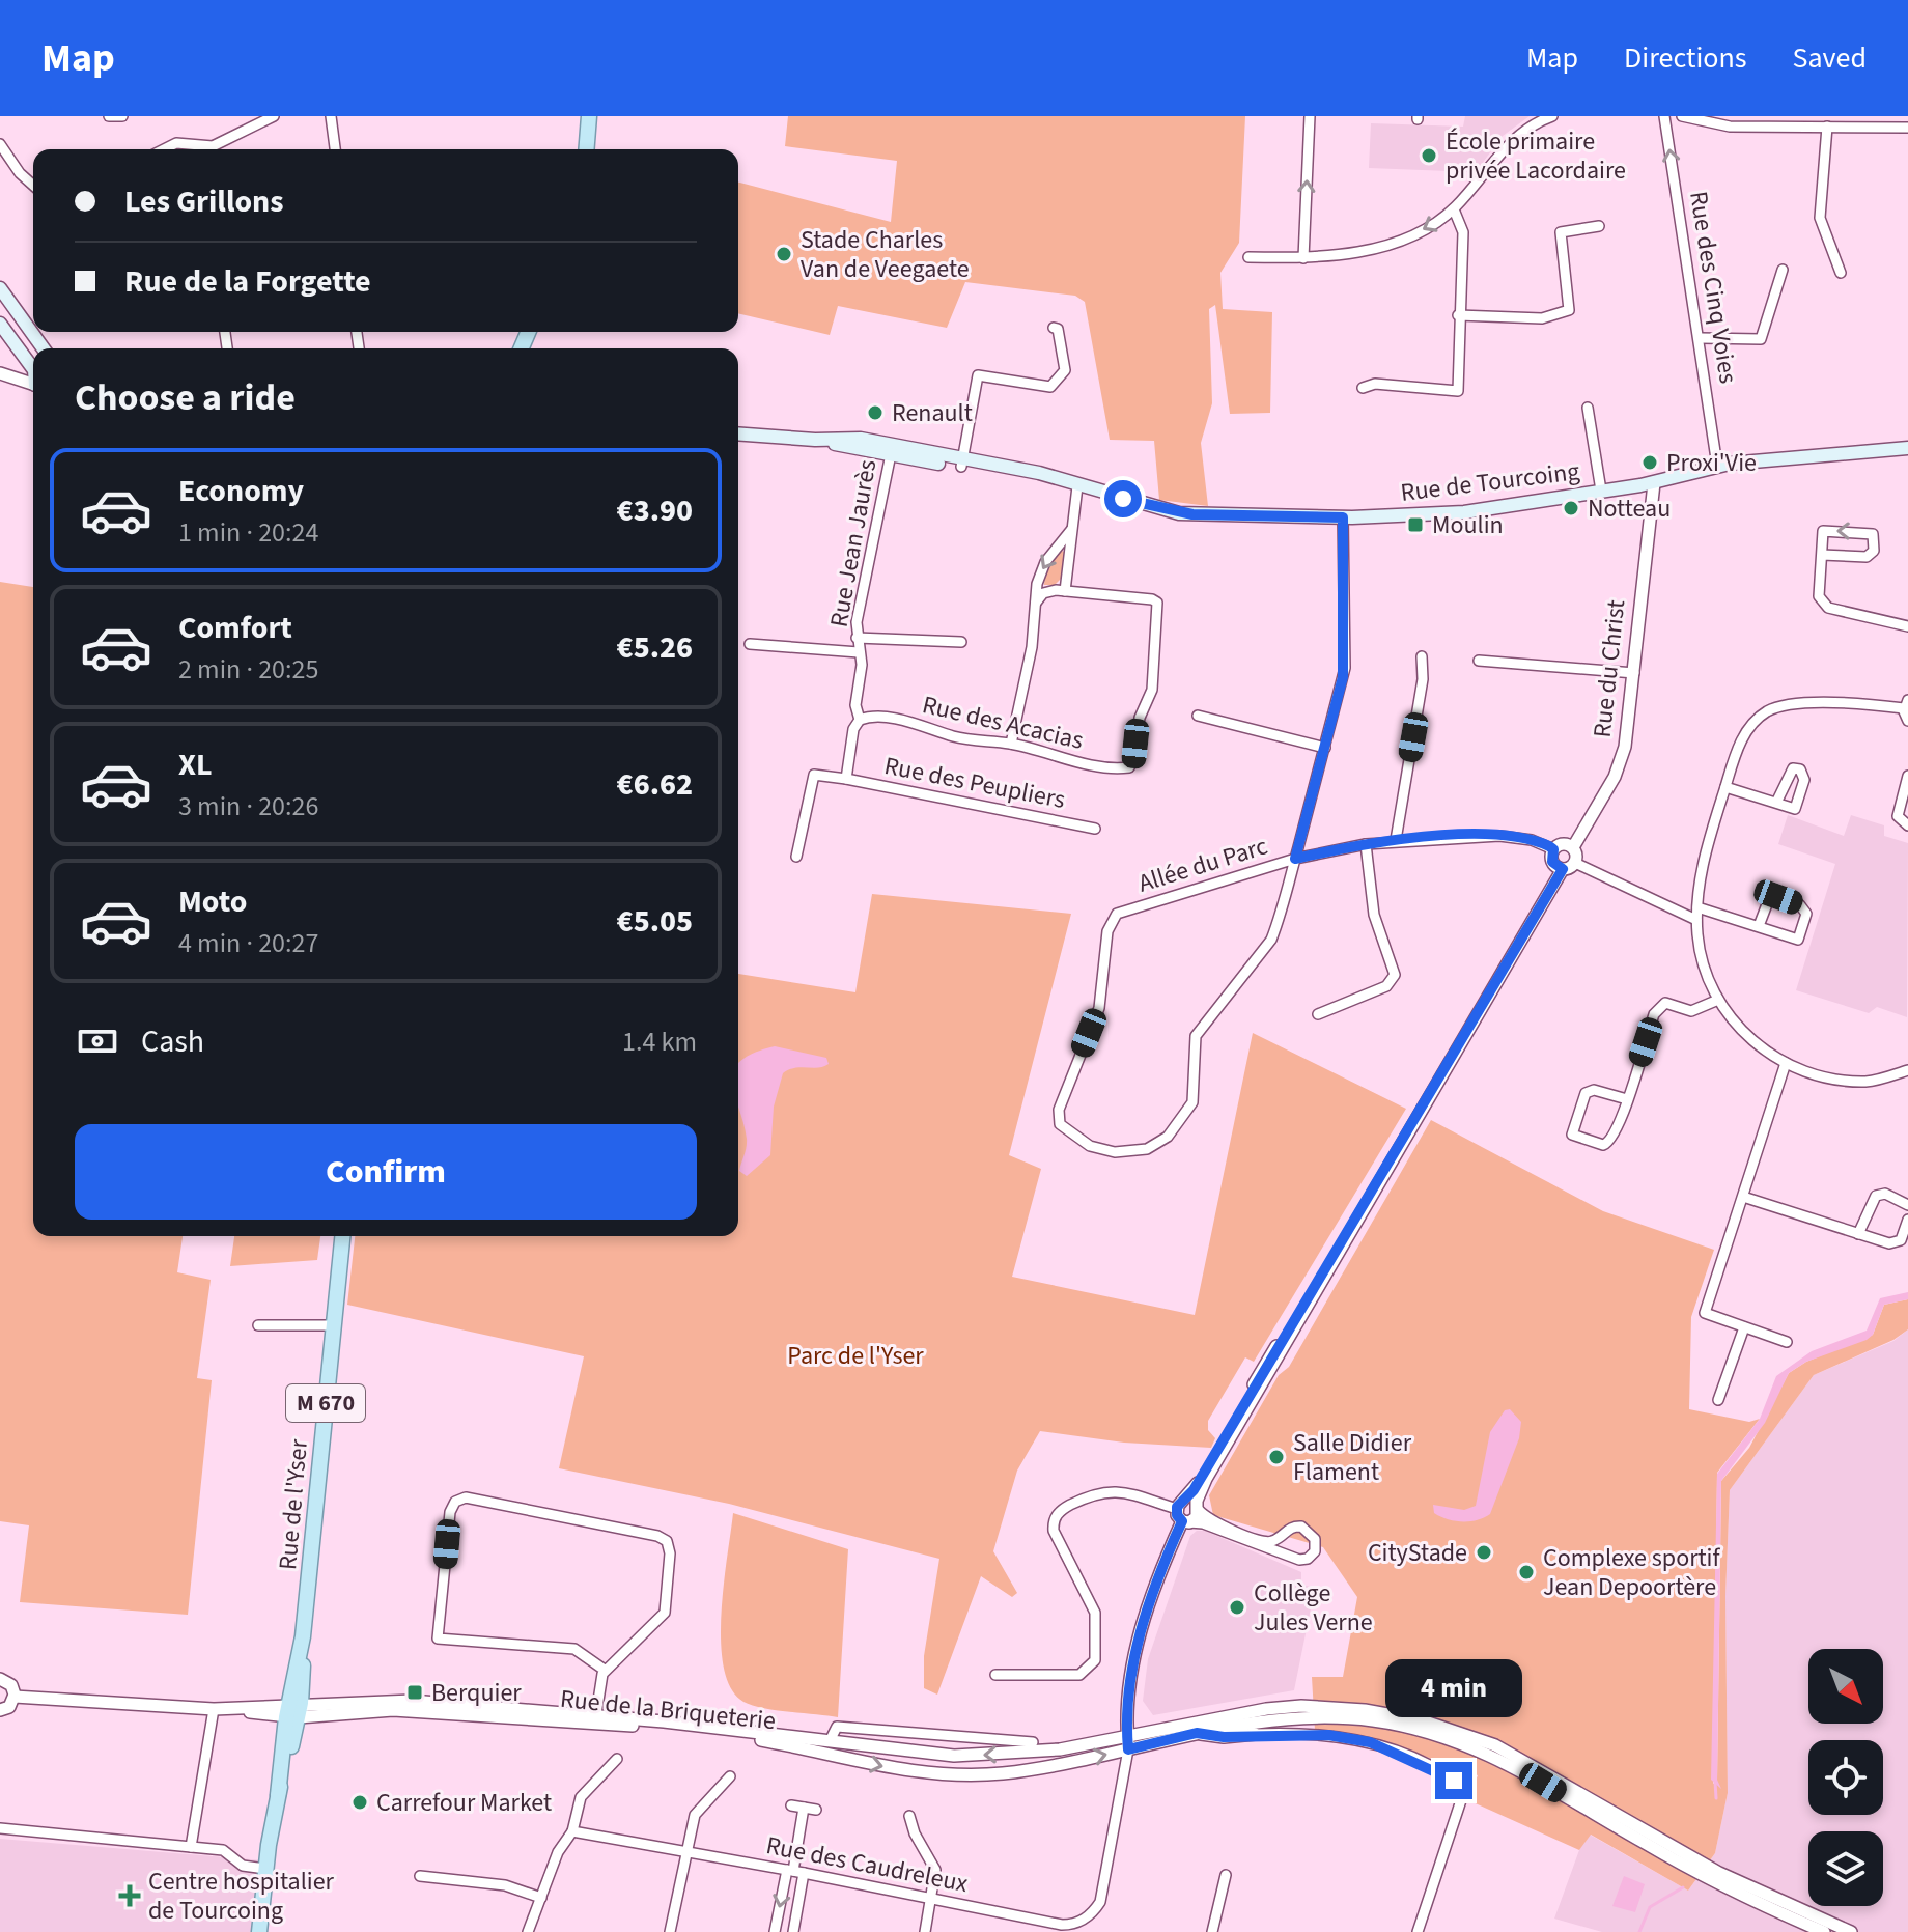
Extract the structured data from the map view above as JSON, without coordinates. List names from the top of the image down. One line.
{"streets":{"main road":["Rue de Tourcoing","M 670","Rue de l'Yser"],"street":["Rue des Cinq Voies","Rue Jean Jaurès","Rue du Christ","Rue des Acacias","Rue des Peupliers","Allée du Parc","Rue de la Briqueterie","Rue des Caudreleux"]},"crossings":[["Rue des Cinq Voies","Rue de Tourcoing"],["Rue de Tourcoing","Rue Jean Jaurès"],["Rue de Tourcoing","Rue du Christ"],["Rue Jean Jaurès","Rue des Acacias"],["Rue Jean Jaurès","Rue des Peupliers"],["Rue du Christ","Allée du Parc"],["Rue de l'Yser","Rue de la Briqueterie"],["Rue de la Briqueterie","Rue des Caudreleux"]],"one_way":["Rue des Cinq Voies"],"parks":["Parc de l'Yser"],"places":{"other":["École primaire privée Lacordaire","Stade Charles Van de Veegaete","Renault","Proxi'Vie","Notteau","Salle Didier Flament","CityStade","Complexe sportif Jean Depoortère","Collège Jules Verne","Carrefour Market"],"transit":["Moulin","Berquier"],"health":["Centre hospitalier de Tourcoing"]},"north":"bottom right","page":{"header":"Map","nav":["Map","Directions","Saved"],"banner":["Les Grillons","Rue de la Forgette"],"heading":"Choose a ride","list":[{"name":"Economy","note":"1 min · 20:24","value":"€3.90"},{"name":"Comfort","note":"2 min · 20:25","value":"€5.26"},{"name":"XL","note":"3 min · 20:26","value":"€6.62"},{"name":"Moto","note":"4 min · 20:27","value":"€5.05"}],"pay":["Cash","1.4 km"],"buttons":"Confirm","bubble":"4 min"}}
